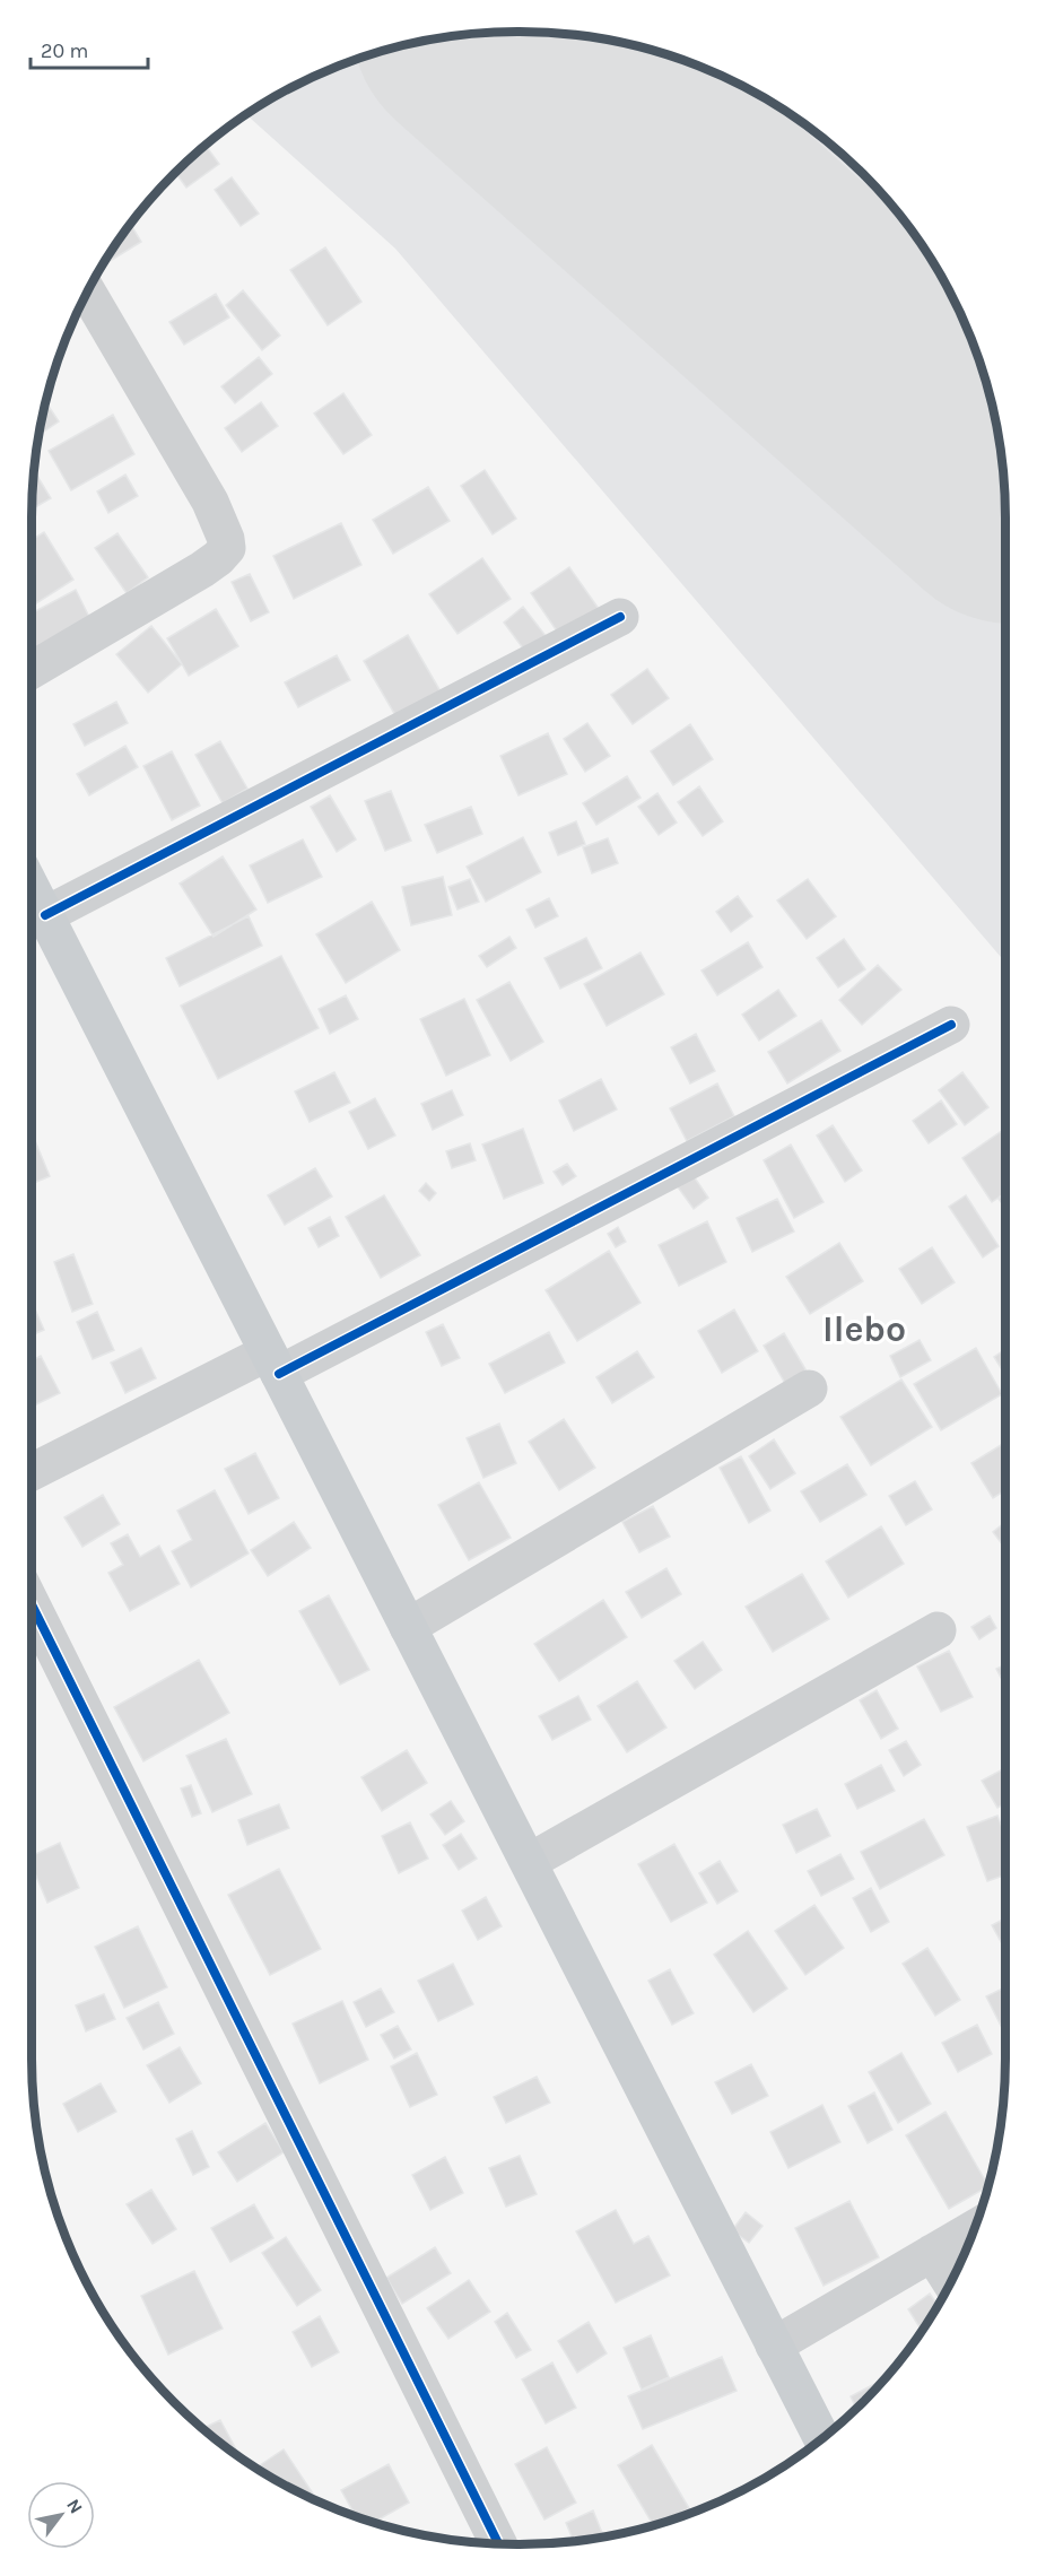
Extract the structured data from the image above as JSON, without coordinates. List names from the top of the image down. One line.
{"districts":["Ilebo"],"scale_bar":"20 m","north":"top right"}
